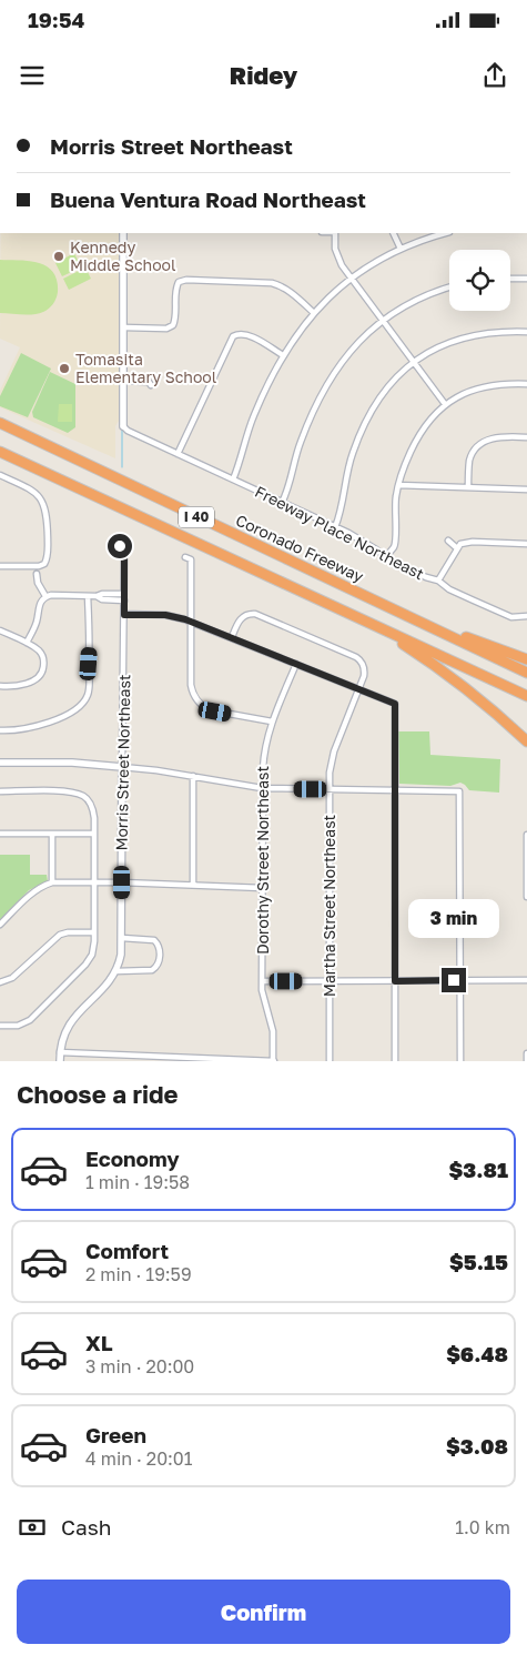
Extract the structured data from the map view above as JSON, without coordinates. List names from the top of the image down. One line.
{"streets":{"highway":["I 40","Coronado Freeway"],"street":["Freeway Place Northeast","Morris Street Northeast","Dorothy Street Northeast","Martha Street Northeast"]},"places":["Kennedy Middle School","Tomasita Elementary School"],"page":{"status":"19:54","header":"Ridey","banner":["Morris Street Northeast","Buena Ventura Road Northeast"],"bubble":"3 min","heading":"Choose a ride","list":[{"name":"Economy","note":"1 min · 19:58","value":"$3.81"},{"name":"Comfort","note":"2 min · 19:59","value":"$5.15"},{"name":"XL","note":"3 min · 20:00","value":"$6.48"},{"name":"Green","note":"4 min · 20:01","value":"$3.08"}],"pay":["Cash","1.0 km"],"buttons":"Confirm"}}
